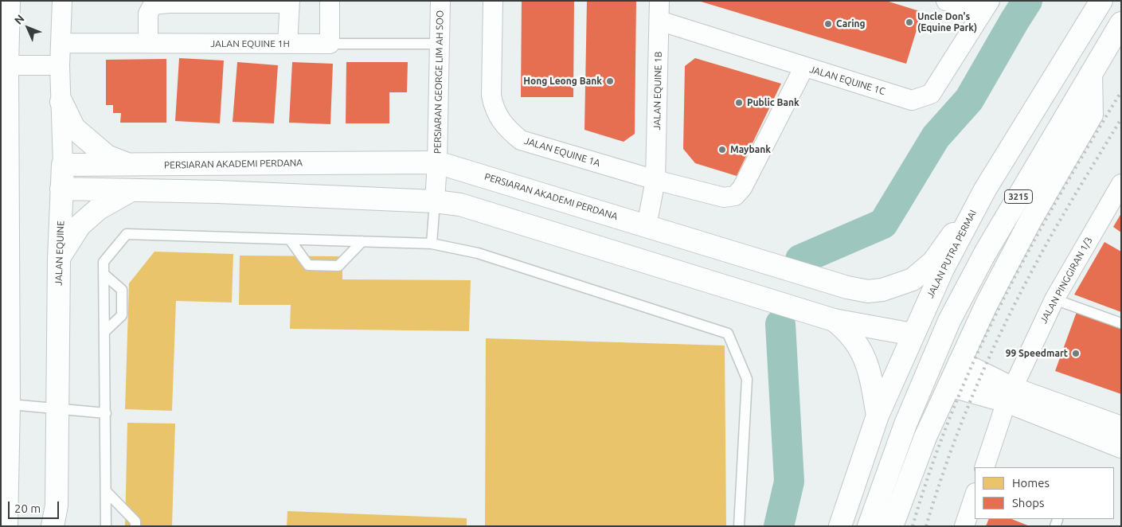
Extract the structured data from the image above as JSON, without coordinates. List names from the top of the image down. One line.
{"streets":{"street":["JALAN EQUINE 1H","JALAN EQUINE 1C","PERSIARAN GEORGE LIM AH SOO","JALAN EQUINE 1B","JALAN EQUINE 1A","PERSIARAN AKADEMI PERDANA","3215","JALAN EQUINE","JALAN PUTRA PERMAI","JALAN PINGGIRAN 1/3"]},"crossings":[["JALAN EQUINE 1H","PERSIARAN GEORGE LIM AH SOO"],["JALAN EQUINE 1H","JALAN EQUINE"],["JALAN EQUINE 1C","JALAN EQUINE 1B"],["PERSIARAN GEORGE LIM AH SOO","PERSIARAN AKADEMI PERDANA"],["JALAN EQUINE 1B","JALAN EQUINE 1A"],["JALAN EQUINE 1B","PERSIARAN AKADEMI PERDANA"],["PERSIARAN AKADEMI PERDANA","JALAN EQUINE"],["PERSIARAN AKADEMI PERDANA","JALAN PUTRA PERMAI"]],"places":["Uncle Don's (Equine Park)","Caring","Hong Leong Bank","Public Bank","Maybank","99 Speedmart"],"legend":["Homes","Shops"],"scale_bar":"20 m","north":"top left"}
